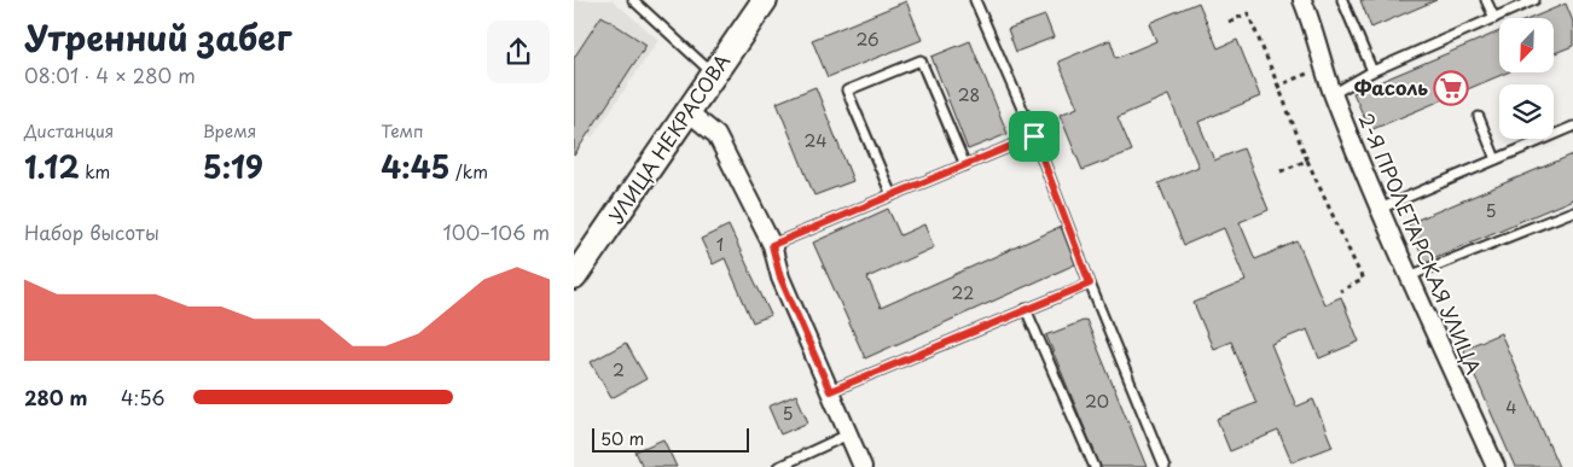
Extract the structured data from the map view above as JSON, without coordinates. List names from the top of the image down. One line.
{"streets":{"street":["УЛИЦА НЕКРАСОВА","2-Я ПРОЛЕТАРСКАЯ УЛИЦА"]},"places":{"supermarket":["Фасоль"]},"house_numbers":["26","28","24","5","1","22","2","20","4","5"],"scale_bar":"50 m","north":"bottom left","page":{"heading":["Утренний забег","08:01 · 4 × 280 m"],"stats":[["Дистанция","1.12 km"],["Время","5:19"],["Темп","4:45 /km"]],"chart":["Набор высоты","100–106 m"],"list":[{"name":"280 m","note":"4:56"}],"scale":"50 m"}}
